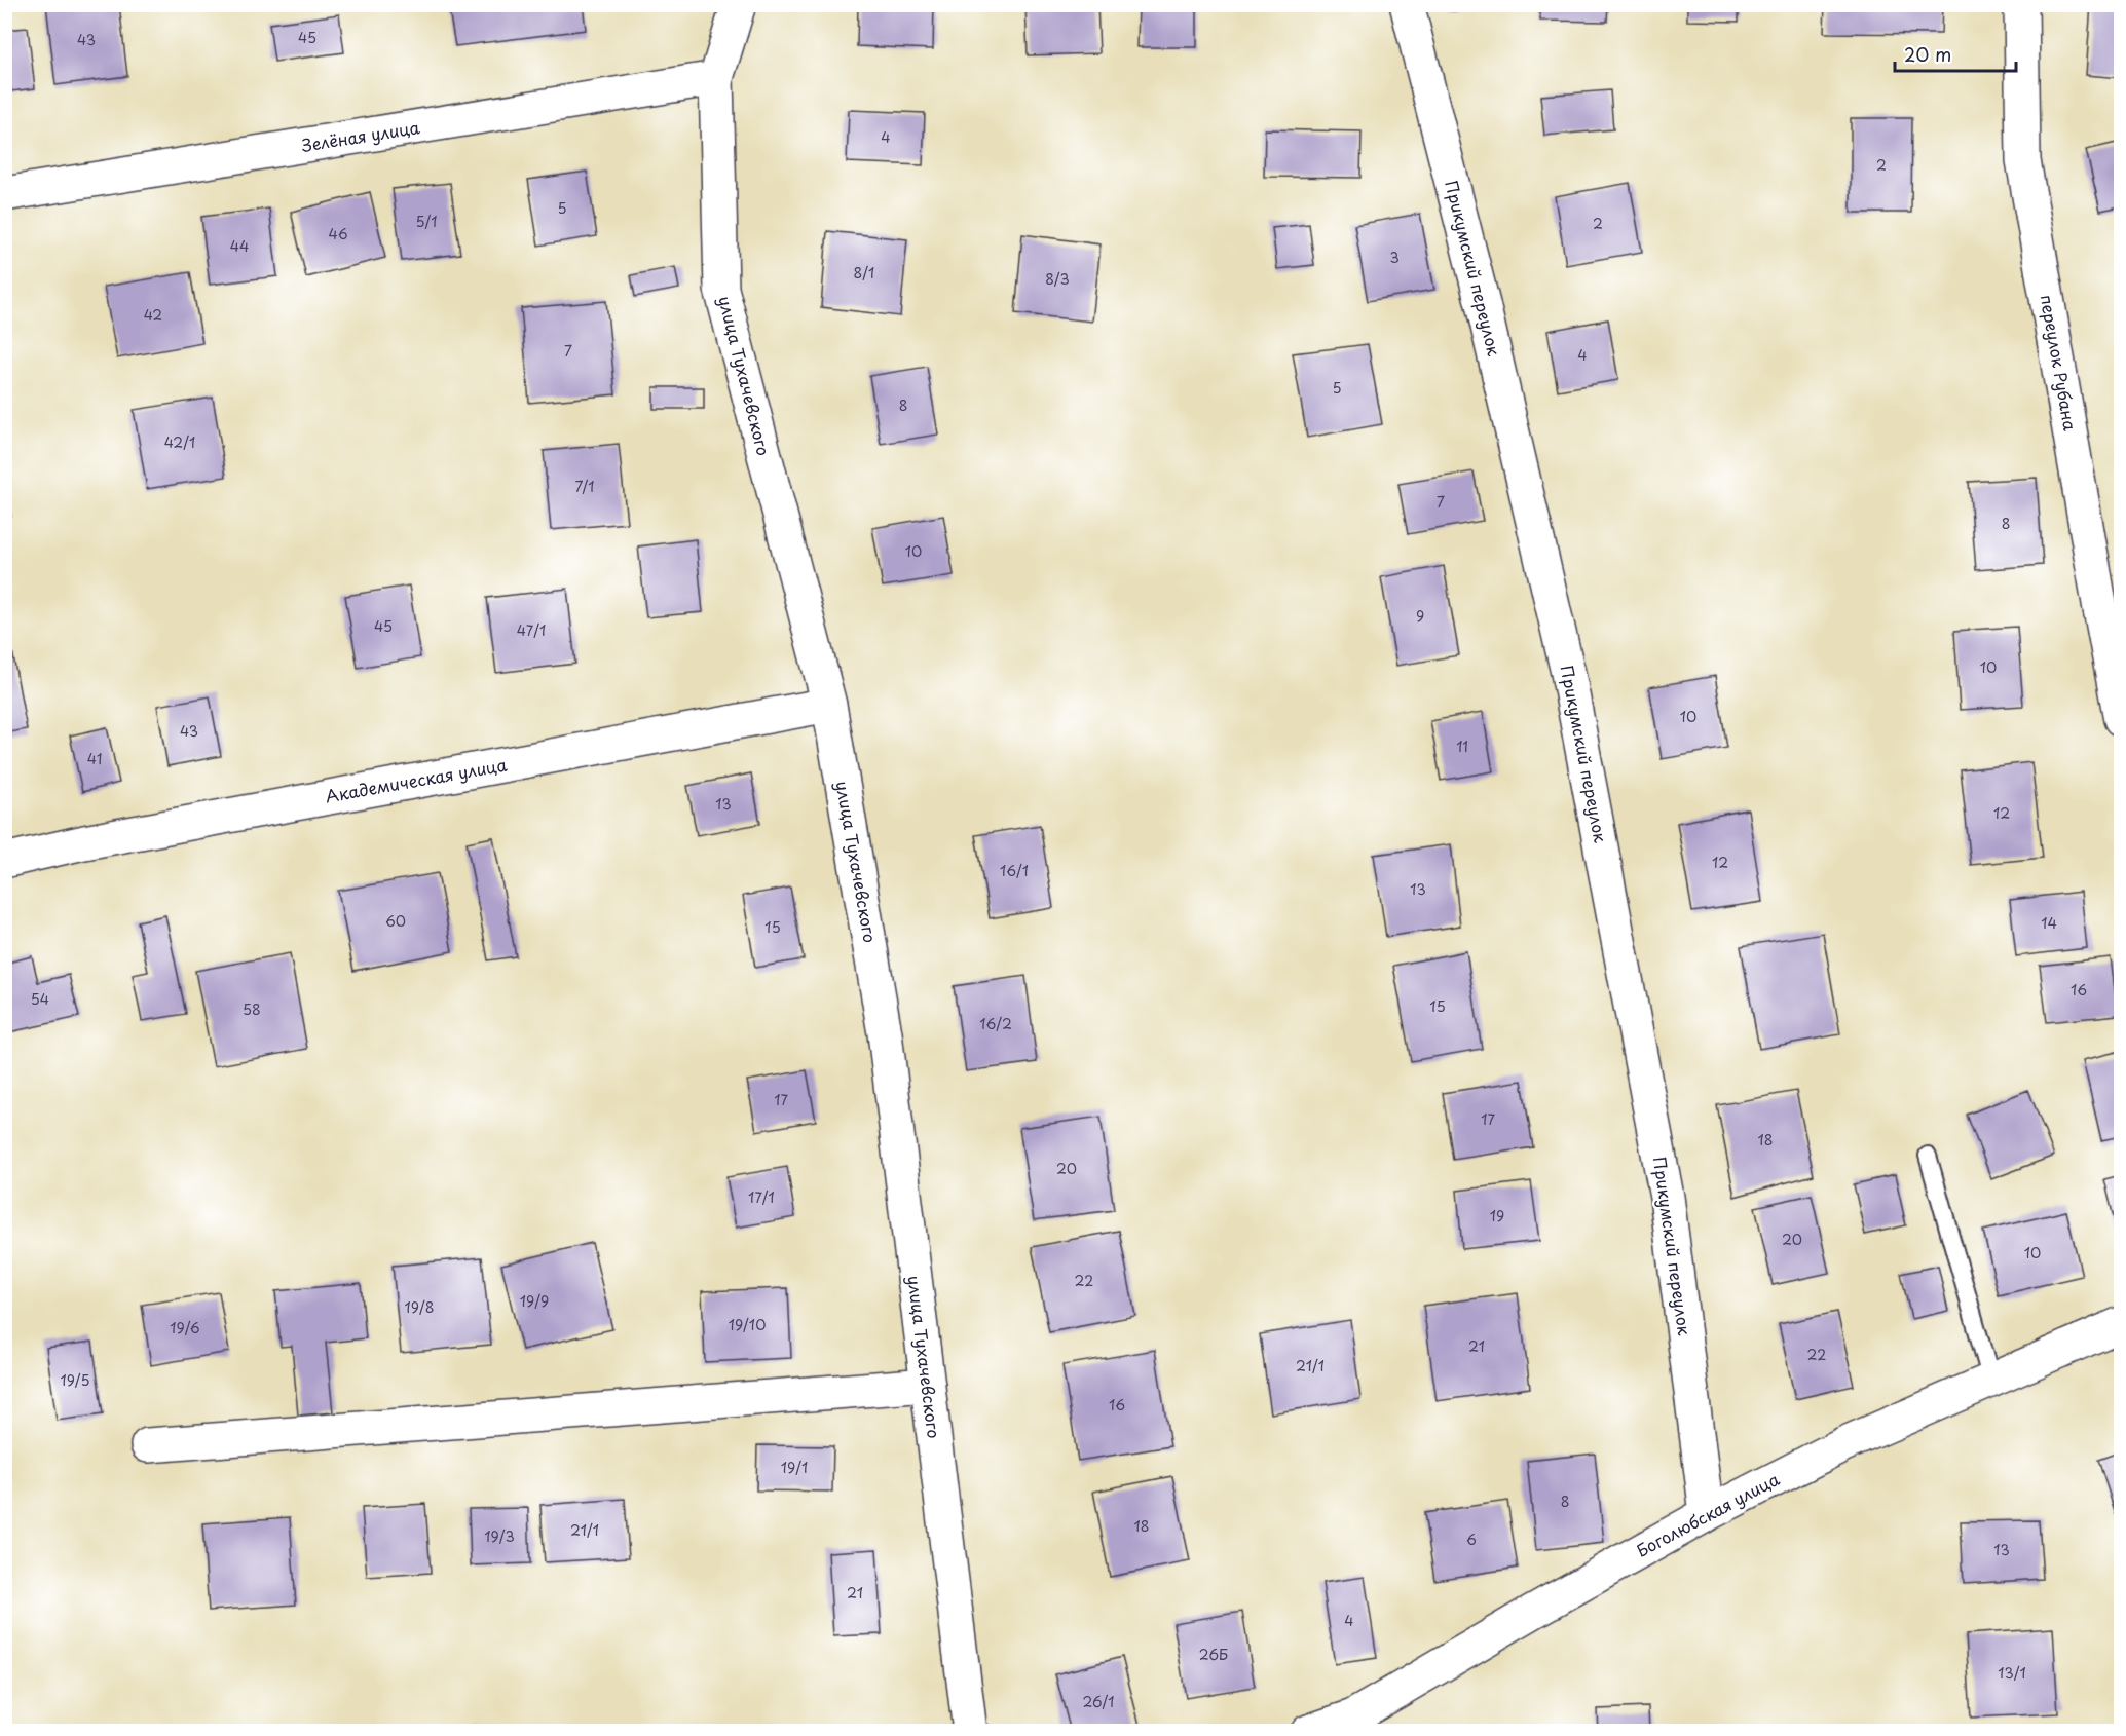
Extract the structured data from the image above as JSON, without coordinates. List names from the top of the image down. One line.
{"streets":{"street":["Зелёная улица","Прикумский переулок","переулок Рубана","улица Тухачевского","Академическая улица","Боголюбская улица"]},"crossings":[["Зелёная улица","улица Тухачевского"],["Прикумский переулок","Боголюбская улица"],["улица Тухачевского","Академическая улица"]],"house_numbers":["45","43","4","2","5","5/1","2","46","44","3","8/1","8/3","42","7","4","5","8","42/1","7/1","7","8","10","9","45","47/1","10","10","43","11","41","13","12","12","16/1","13","60","14","15","16","54","15","58","16/2","17","17","18","20","17/1","19","20","10","22","19/9","19/8","19/10","19/6","21","22","21/1","19/5","16","19/1","8","18","21/1","19/3","6","13","21","4","26Б","13/1","26/1"],"scale_bar":"20 m"}
